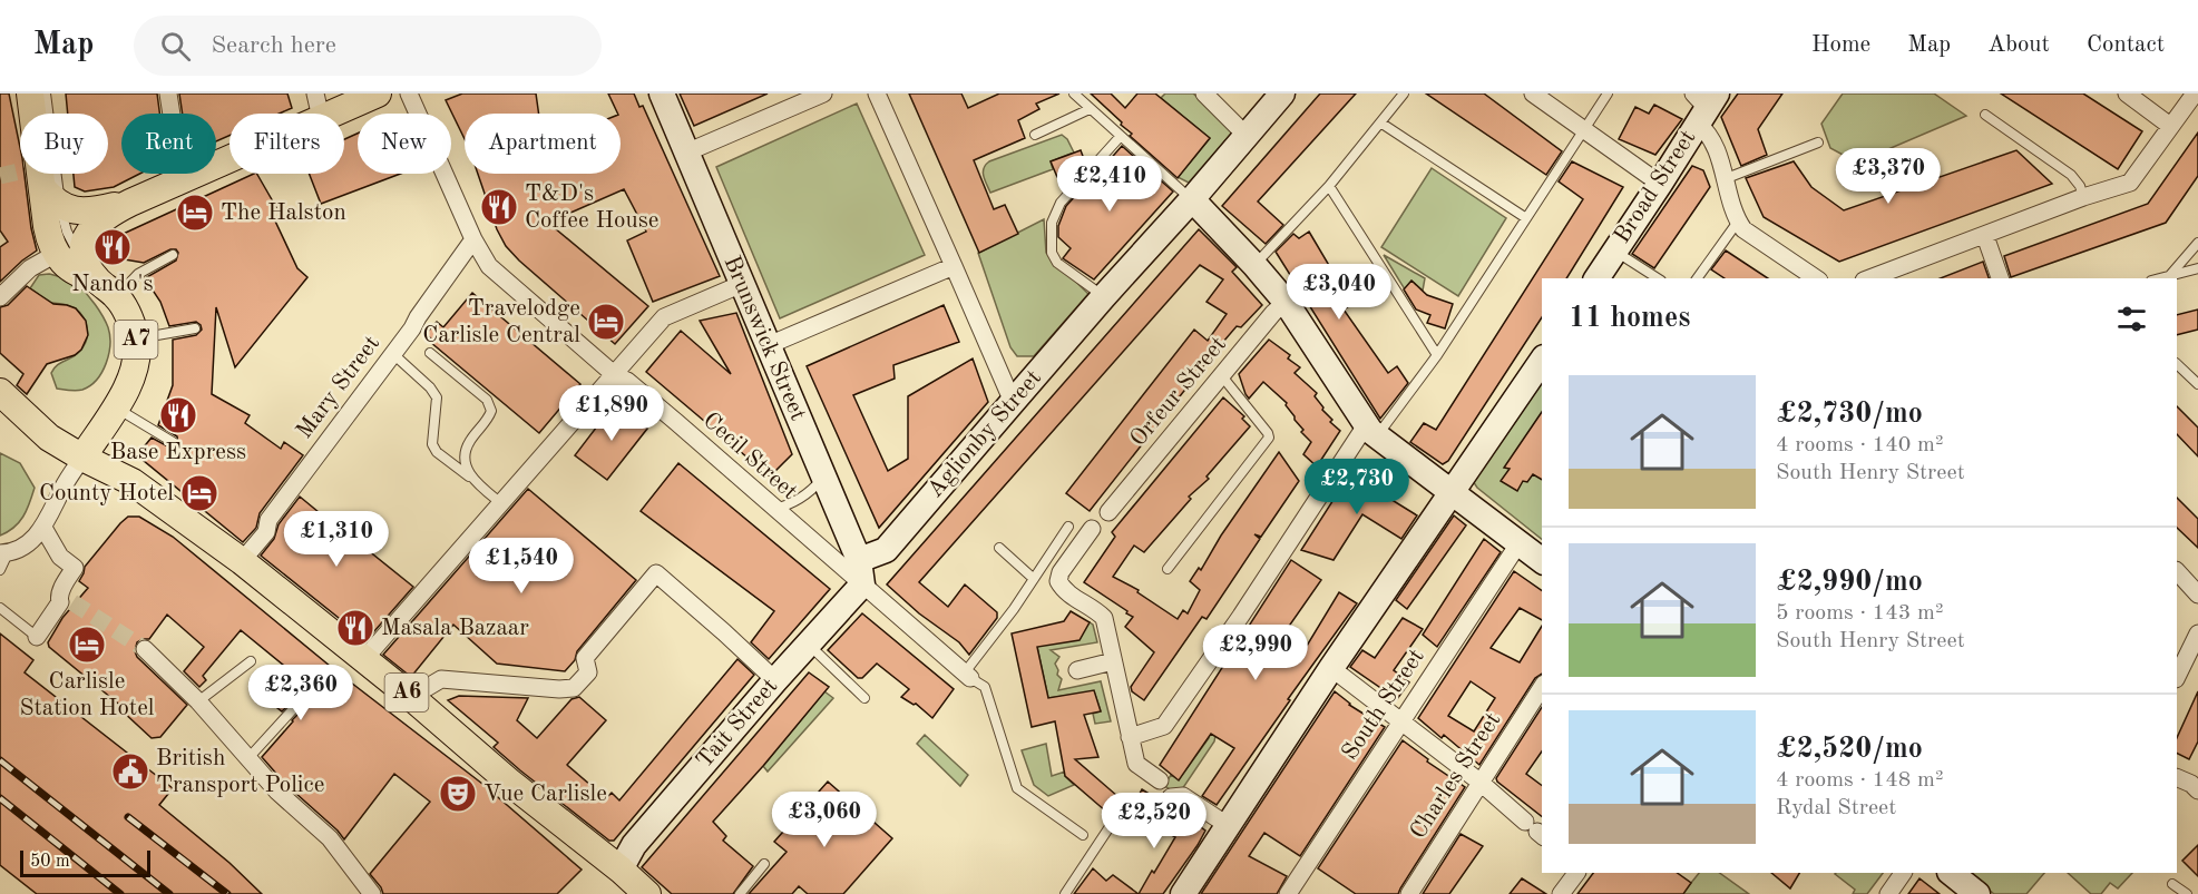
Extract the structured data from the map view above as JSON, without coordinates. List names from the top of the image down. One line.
{"streets":{"main road":["A7","A6"],"street":["Broad Street","Brunswick Street","Mary Street","Orfeur Street","Aglionby Street","Cecil Street","South Street","Tait Street","Charles Street"]},"crossings":[["Brunswick Street","Aglionby Street"],["Brunswick Street","Cecil Street"],["Brunswick Street","Tait Street"],["A7","A6"],["Mary Street","Cecil Street"],["Mary Street","A6"],["Aglionby Street","Cecil Street"],["Aglionby Street","Tait Street"],["Cecil Street","Tait Street"],["A6","Tait Street"]],"places":{"restaurant":["T&D's Coffee House","Nando's","Base Express","Masala Bazaar"],"hotel":["The Halston","Travelodge Carlisle Central","County Hotel","Carlisle Station Hotel"],"public building":["British Transport Police"],"theatre":["Vue Carlisle"]},"scale_bar":"50 m","page":{"header":"Map","search":"Search here","nav":["Home","Map","About","Contact"],"chip":["Buy","Rent","Filters","New","Apartment"],"price":["£3,370","£2,410","£3,040","£1,890","£2,730","£1,310","£1,540","£2,990","£2,360","£3,060","£2,520"],"heading":"11 homes","list":[{"name":"£2,730/mo","note":"4 rooms · 140 m² · South Henry Street"},{"name":"£2,990/mo","note":"5 rooms · 143 m² · South Henry Street"},{"name":"£2,520/mo","note":"4 rooms · 148 m² · Rydal Street"}],"scale":"50 m"}}
